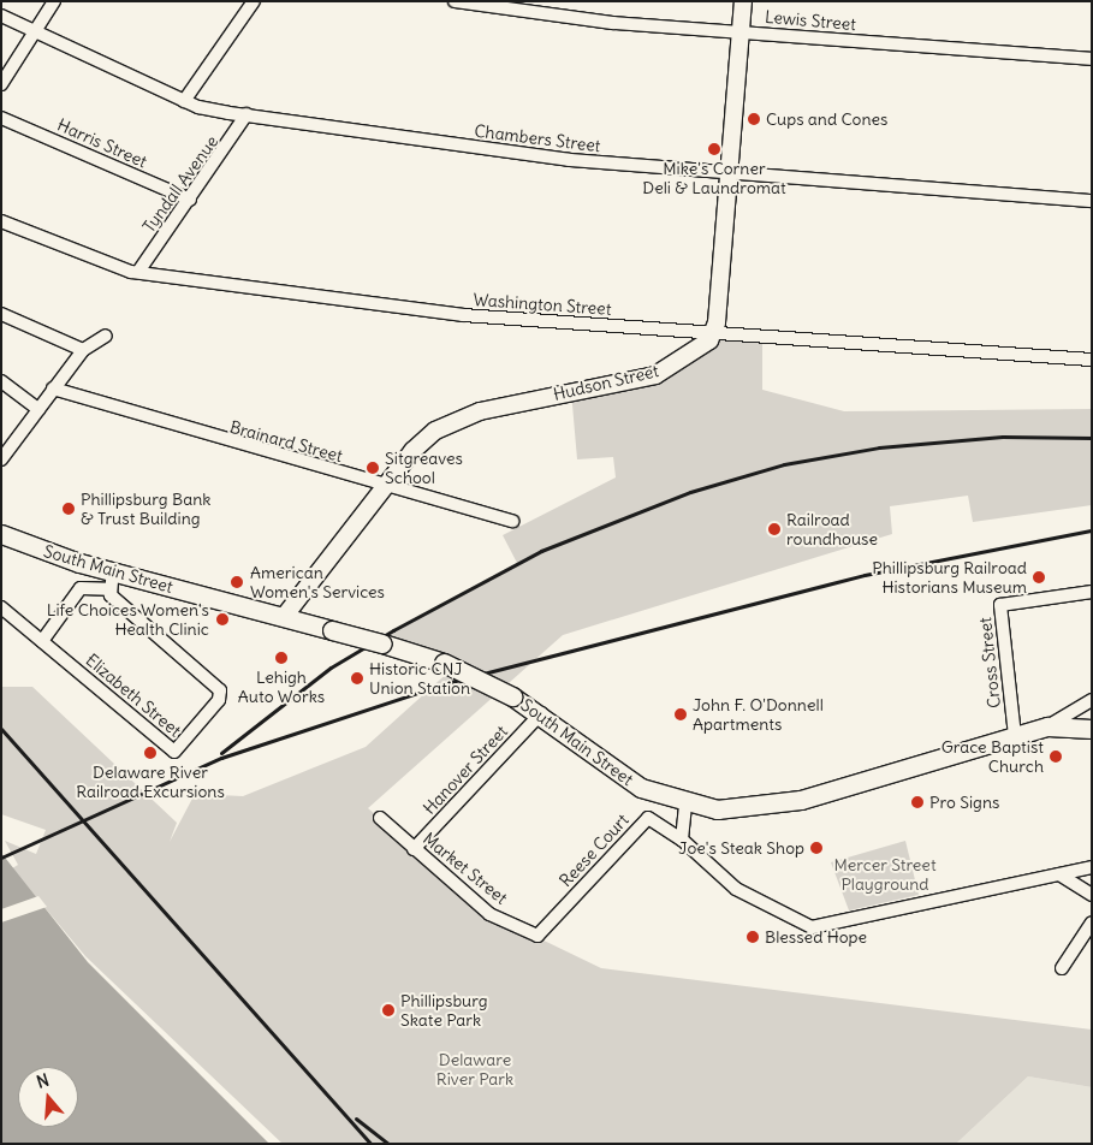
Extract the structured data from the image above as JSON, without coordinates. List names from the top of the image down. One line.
{"streets":{"main road":["South Main Street"],"street":["Lewis Street","Chambers Street","Harris Street","Tyndall Avenue","Washington Street","Hudson Street","Brainard Street","Cross Street","Elizabeth Street","Hanover Street","Reese Court","Market Street"]},"crossings":[["Chambers Street","Tyndall Avenue"],["Harris Street","Tyndall Avenue"],["Tyndall Avenue","Washington Street"],["Washington Street","Hudson Street"],["Hudson Street","Brainard Street"],["Hudson Street","South Main Street"],["South Main Street","Cross Street"],["South Main Street","Hanover Street"],["Hanover Street","Market Street"],["Reese Court","Market Street"]],"parks":["Mercer Street Playground","Delaware River Park"],"places":["Cups and Cones","Mike's Corner Deli & Laundromat","Sitgreaves School","Phillipsburg Bank & Trust Building","Railroad roundhouse","Phillipsburg Railroad Historians Museum","American Women's Services","Life Choices Women's Health Clinic","Lehigh Auto Works","Historic CNJ Union Station","John F. O'Donnell Apartments","Delaware River Railroad Excursions","Grace Baptist Church","Pro Signs","Joe's Steak Shop","Blessed Hope","Phillipsburg Skate Park"],"north":"top"}
